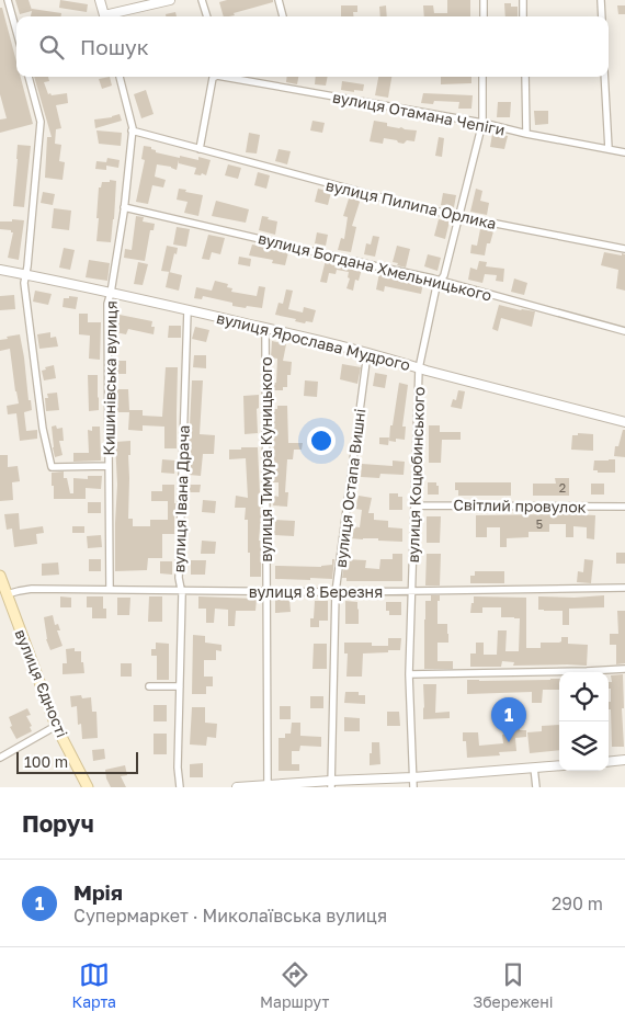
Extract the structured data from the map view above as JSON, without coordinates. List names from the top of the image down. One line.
{"streets":{"main road":["вулиця Єдності"],"street":["вулиця Отамана Чепіги","вулиця Пилипа Орлика","вулиця Богдана Хмельницького","вулиця Ярослава Мудрого","Кишинівська вулиця","вулиця Тимура Куницького","вулиця Коцюбинського","вулиця Остапа Вишні","вулиця Івана Драча","Світлий провулок","вулиця 8 Березня"]},"crossings":[["вулиця Отамана Чепіги","вулиця Коцюбинського"],["вулиця Пилипа Орлика","Кишинівська вулиця"],["вулиця Пилипа Орлика","вулиця Коцюбинського"],["вулиця Богдана Хмельницького","Кишинівська вулиця"],["вулиця Богдана Хмельницького","вулиця Коцюбинського"],["вулиця Ярослава Мудрого","Кишинівська вулиця"],["вулиця Ярослава Мудрого","вулиця Тимура Куницького"],["вулиця Ярослава Мудрого","вулиця Коцюбинського"],["вулиця Ярослава Мудрого","вулиця Остапа Вишні"],["вулиця Ярослава Мудрого","вулиця Івана Драча"],["Кишинівська вулиця","вулиця 8 Березня"],["вулиця Тимура Куницького","вулиця 8 Березня"],["вулиця Коцюбинського","Світлий провулок"],["вулиця Коцюбинського","вулиця 8 Березня"],["вулиця Остапа Вишні","вулиця 8 Березня"],["вулиця Івана Драча","вулиця 8 Березня"],["вулиця 8 Березня","вулиця Єдності"]],"house_numbers":["2","5"],"scale_bar":"100 m","page":{"search":"Пошук","pins":"1","scale":"100 m","heading":"Поруч","list":[{"mark":"1","name":"Мрія","note":"Супермаркет · Миколаївська вулиця","value":"290 m"}],"nav":["Карта","Маршрут","Збережені"]}}
